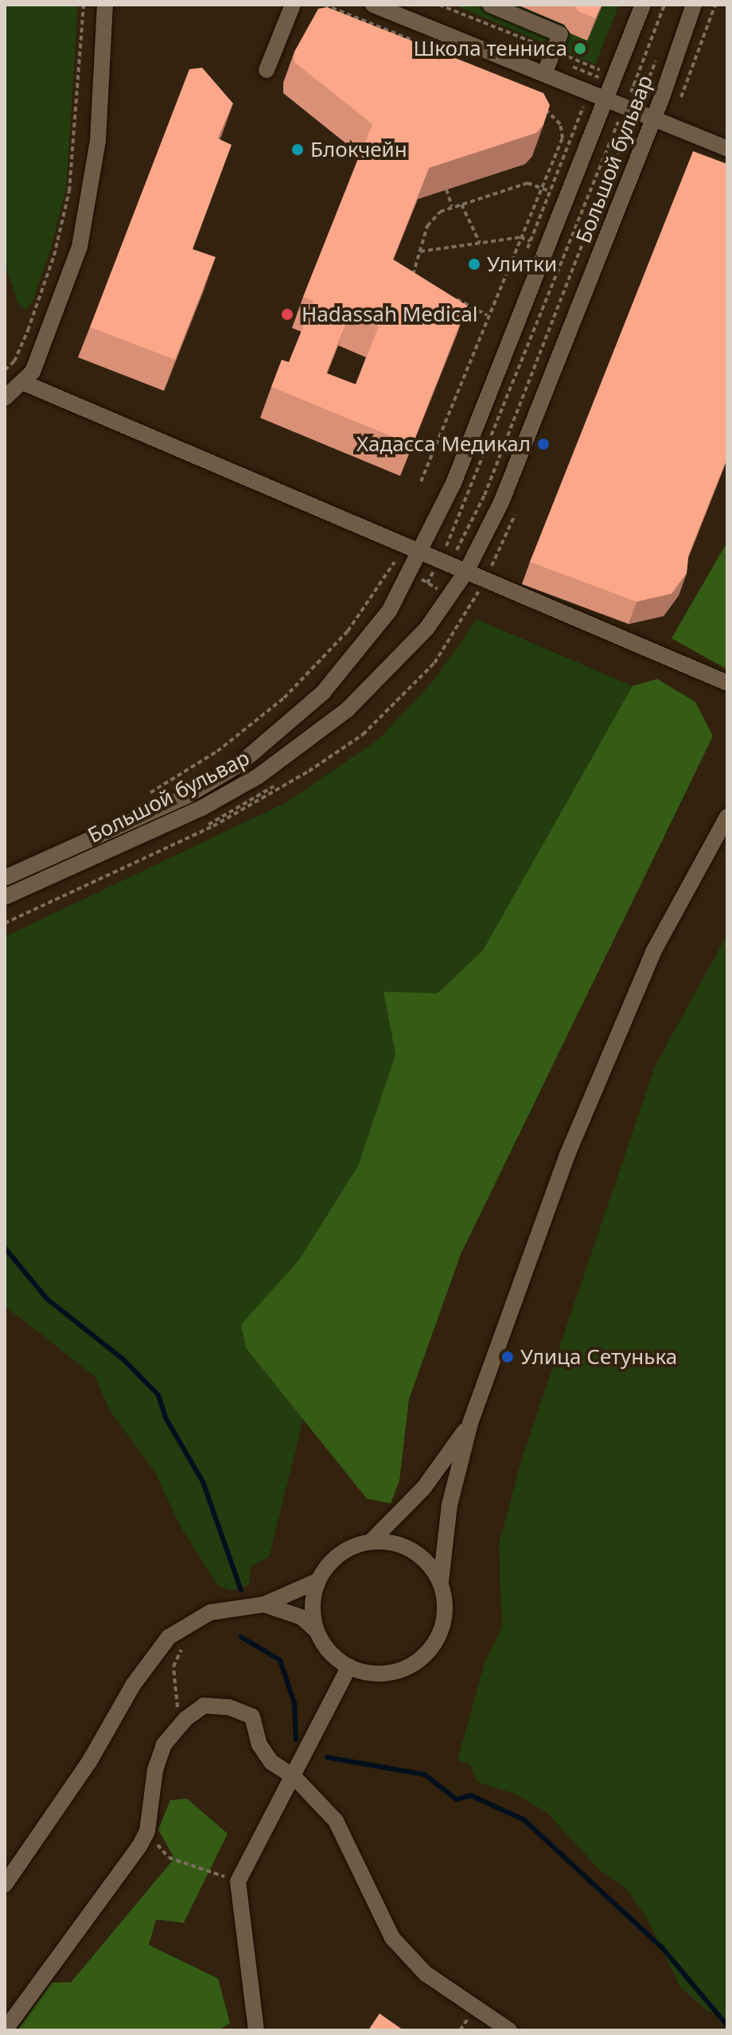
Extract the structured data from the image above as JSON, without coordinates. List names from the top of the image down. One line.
{"streets":{"street":["Большой бульвар"]},"places":["Школа тенниса","Блокчейн","Улитки","Hadassah Medical","Хадасса Медикал","Улица Сетунька"]}
